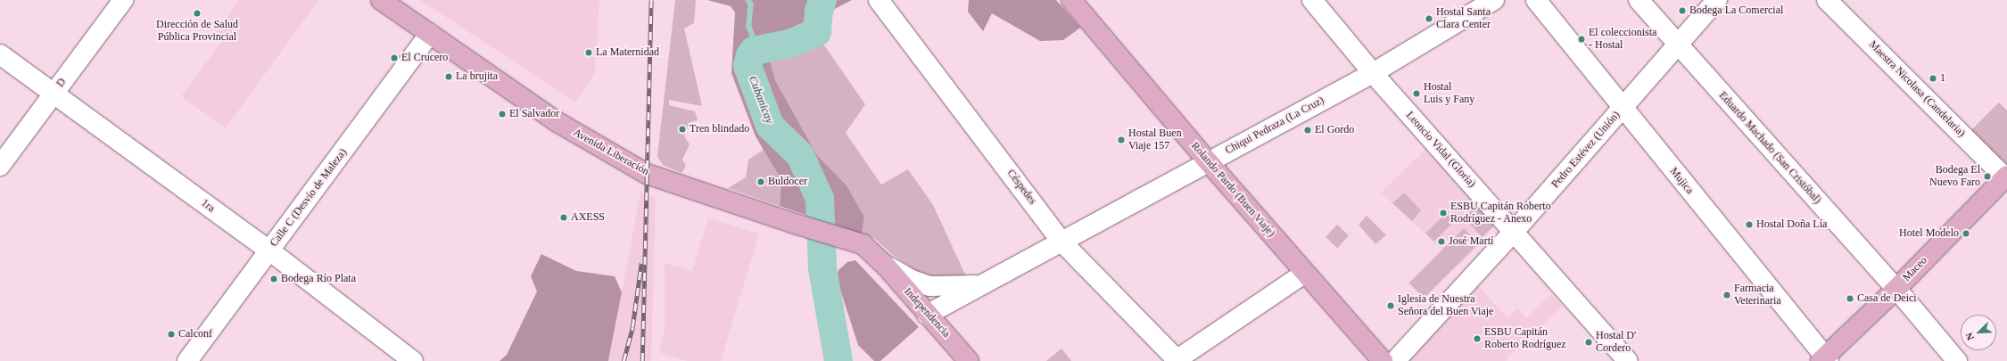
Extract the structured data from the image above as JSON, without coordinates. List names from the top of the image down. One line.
{"streets":{"main road":["Avenida Liberación","Rolando Pardo (Buen Viaje)","Maceo","Independencia"],"street":["D","Maestra Nicolasa (Candelaria)","Chiqui Pedraza (La Cruz)","Eduardo Machado (San Cristóbal)","Leoncio Vidal (Gloria)","Pedro Estévez (Unión)","Mujica","Céspedes","Calle C (Desvío de Maleza)","1ra"]},"crossings":[["D","1ra"],["Maestra Nicolasa (Candelaria)","Maceo"],["Chiqui Pedraza (La Cruz)","Leoncio Vidal (Gloria)"],["Chiqui Pedraza (La Cruz)","Avenida Liberación"],["Chiqui Pedraza (La Cruz)","Céspedes"],["Chiqui Pedraza (La Cruz)","Rolando Pardo (Buen Viaje)"],["Chiqui Pedraza (La Cruz)","Independencia"],["Eduardo Machado (San Cristóbal)","Pedro Estévez (Unión)"],["Eduardo Machado (San Cristóbal)","Maceo"],["Leoncio Vidal (Gloria)","Pedro Estévez (Unión)"],["Pedro Estévez (Unión)","Mujica"],["Avenida Liberación","Calle C (Desvío de Maleza)"],["Avenida Liberación","Independencia"],["Mujica","Maceo"],["Calle C (Desvío de Maleza)","1ra"]],"water":["Cubanicay"],"places":["Bodega La Comercial","Dirección de Salud Pública Provincial","Hostal Santa Clara Center","El coleccionista - Hostal","La Maternidad","El Crucero","La brujita","1","Hostal Luis y Fany","El Salvador","Tren blindado","El Gordo","Hostal Buen Viaje 157","Bodega El Nuevo Faro","Buldocer","ESBU Capitán Roberto Rodríguez - Anexo","AXESS","Hostal Doña Lía","Hotel Modelo","José Martí","Bodega Río Plata","Farmacia Veterinaria","Casa de Deici","Iglesia de Nuestra Señora del Buen Viaje","Calconf","ESBU Capitán Roberto Rodríguez","Hostal D' Cordero"],"north":"bottom left"}
